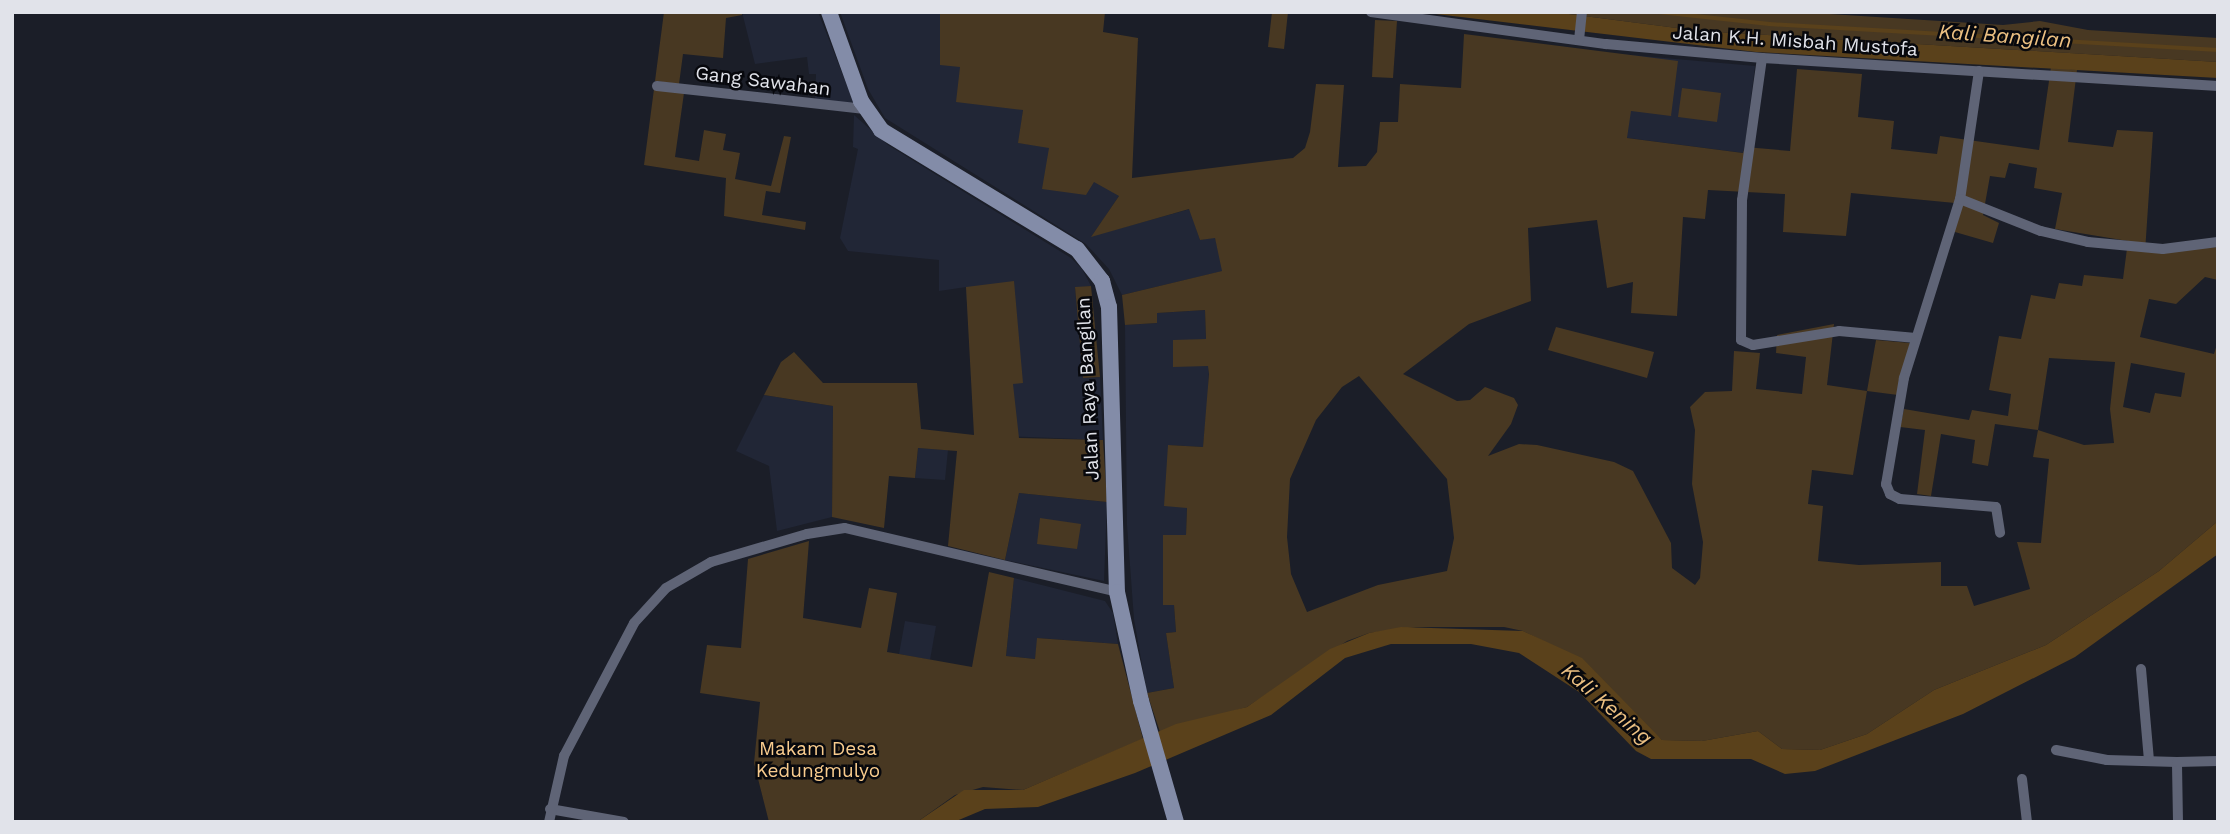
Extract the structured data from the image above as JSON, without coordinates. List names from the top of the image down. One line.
{"streets":{"main road":["Jalan Raya Bangilan"],"street":["Jalan K.H. Misbah Mustofa","Gang Sawahan"]},"crossings":[["Gang Sawahan","Jalan Raya Bangilan"]],"water":["Kali Bangilan","Kali Kening"],"parks":["Makam Desa Kedungmulyo"]}
